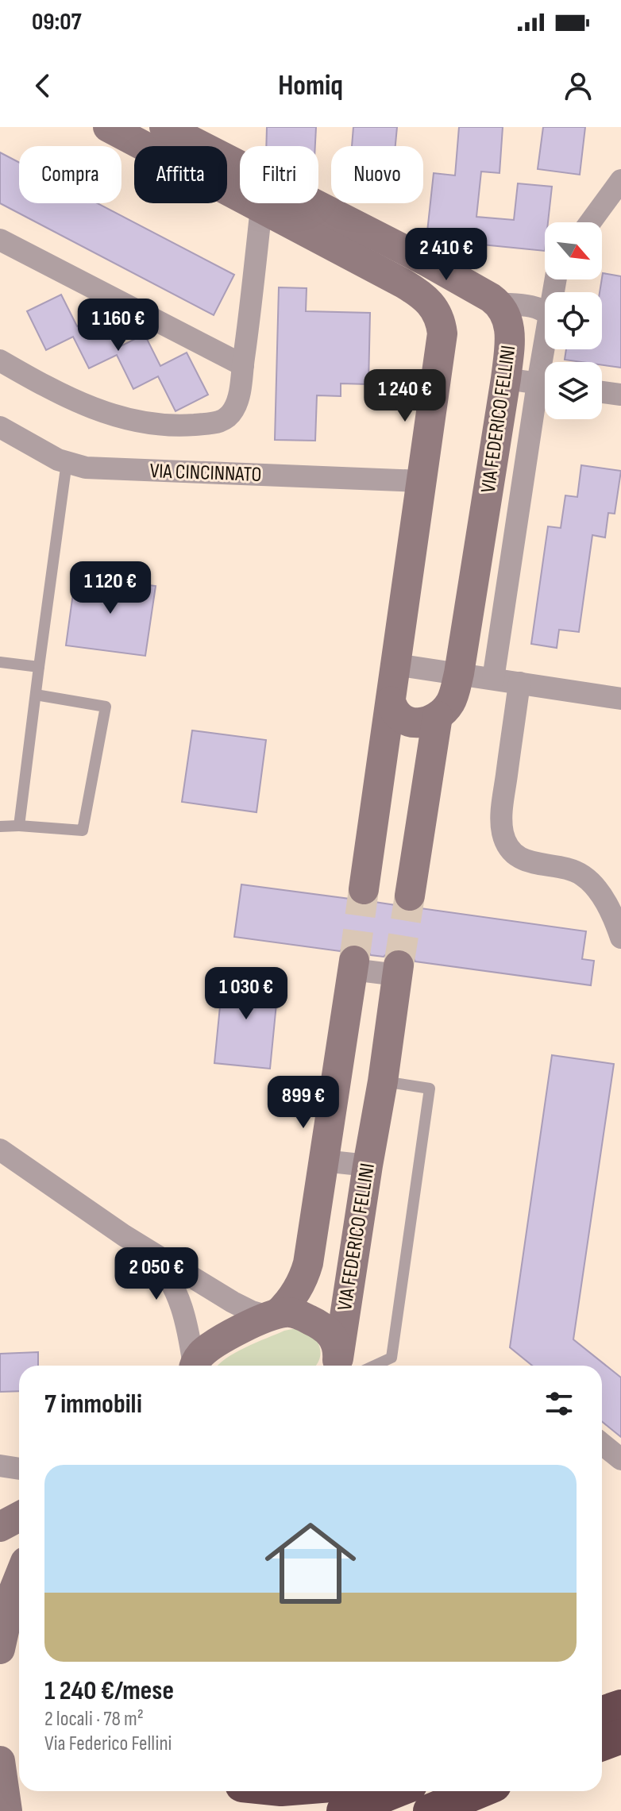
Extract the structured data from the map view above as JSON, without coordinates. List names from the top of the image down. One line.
{"streets":{"street":["VIA FEDERICO FELLINI","VIA CINCINNATO"]},"north":"bottom right","page":{"status":"09:07","header":"Homiq","chip":["Compra","Affitta","Filtri","Nuovo"],"price":["2 410 €","1 160 €","1 240 €","1 120 €","1 030 €","899 €","2 050 €"],"heading":"7 immobili","list":[{"name":"1 240 €/mese","note":"2 locali · 78 m² · Via Federico Fellini"}]}}
